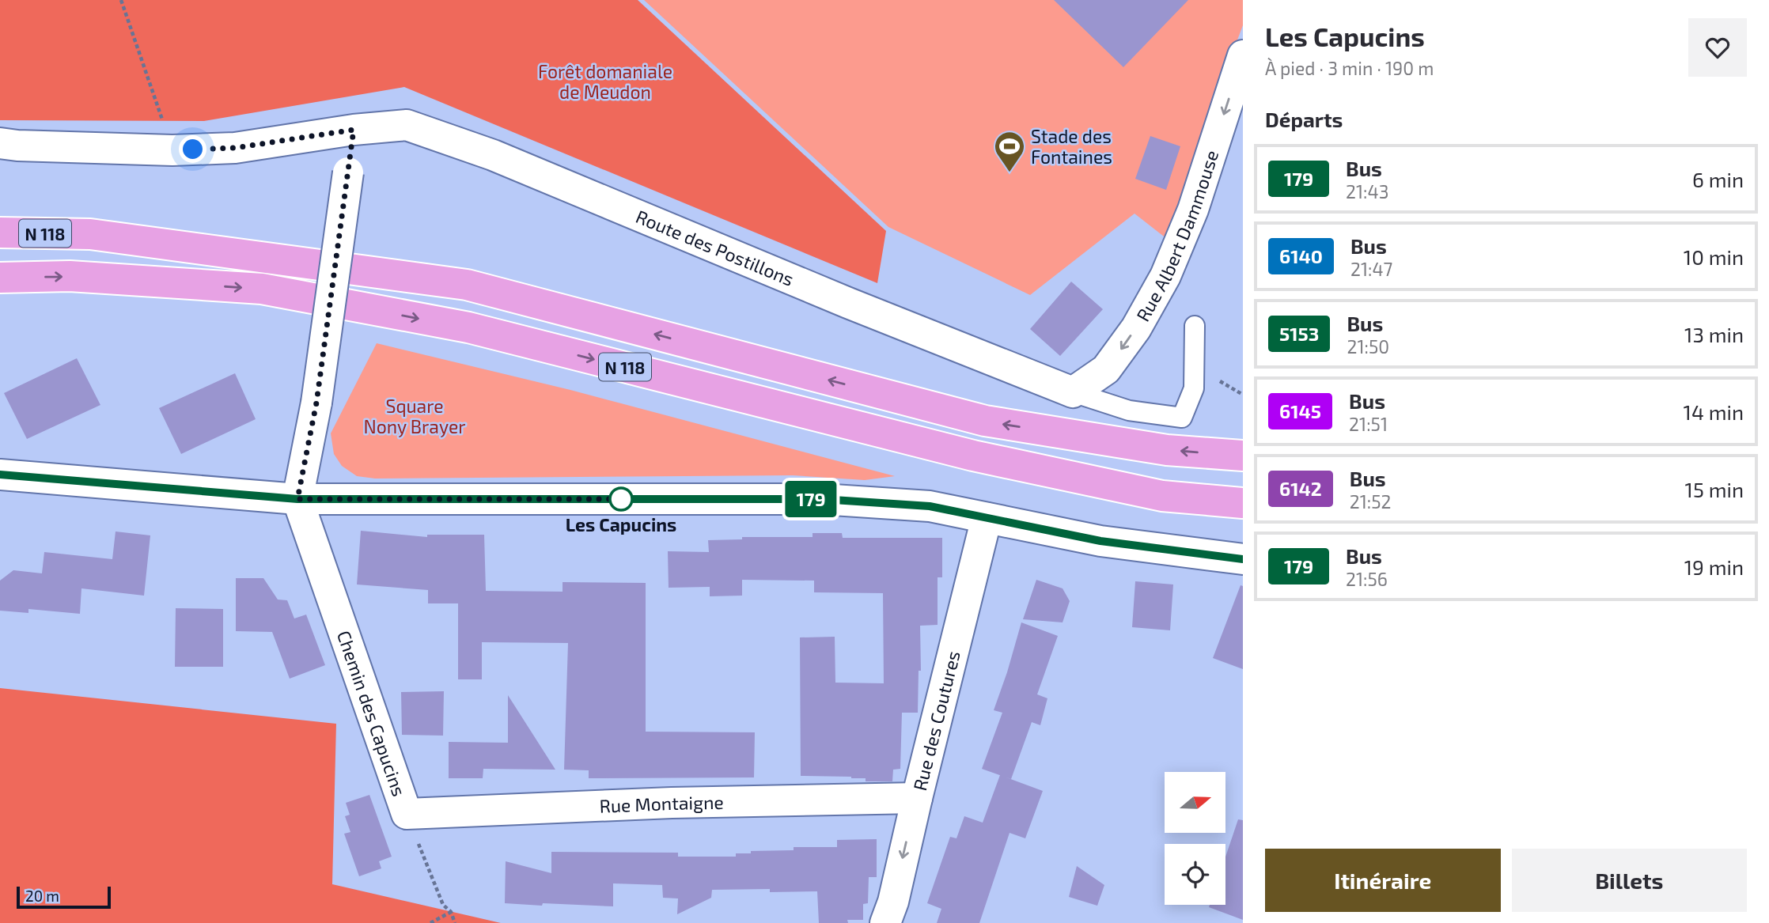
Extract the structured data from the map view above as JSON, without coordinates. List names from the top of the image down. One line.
{"streets":{"highway":["N 118"],"street":["Rue Albert Dammouse","Route des Postillons","Chemin des Capucins","Rue des Coutures","Rue Montaigne"]},"crossings":[["Rue Albert Dammouse","Route des Postillons"],["Chemin des Capucins","Rue Montaigne"],["Rue des Coutures","Rue Montaigne"]],"one_way":["Rue Albert Dammouse"],"parks":["Forêt domaniale de Meudon","Square Nony Brayer"],"places":{"sports":["Stade des Fontaines"],"other":["Les Capucins"]},"lines":["bus line 179"],"scale_bar":"20 m","north":"right","page":{"on_map":"179","heading":[["Les Capucins","À pied · 3 min · 190 m"],"Départs"],"list":[{"mark":"179","name":"Bus","note":"21:43","value":"6 min"},{"mark":"6140","name":"Bus","note":"21:47","value":"10 min"},{"mark":"5153","name":"Bus","note":"21:50","value":"13 min"},{"mark":"6145","name":"Bus","note":"21:51","value":"14 min"},{"mark":"6142","name":"Bus","note":"21:52","value":"15 min"},{"mark":"179","name":"Bus","note":"21:56","value":"19 min"}],"buttons":["Itinéraire","Billets"],"scale":"20 m"}}
